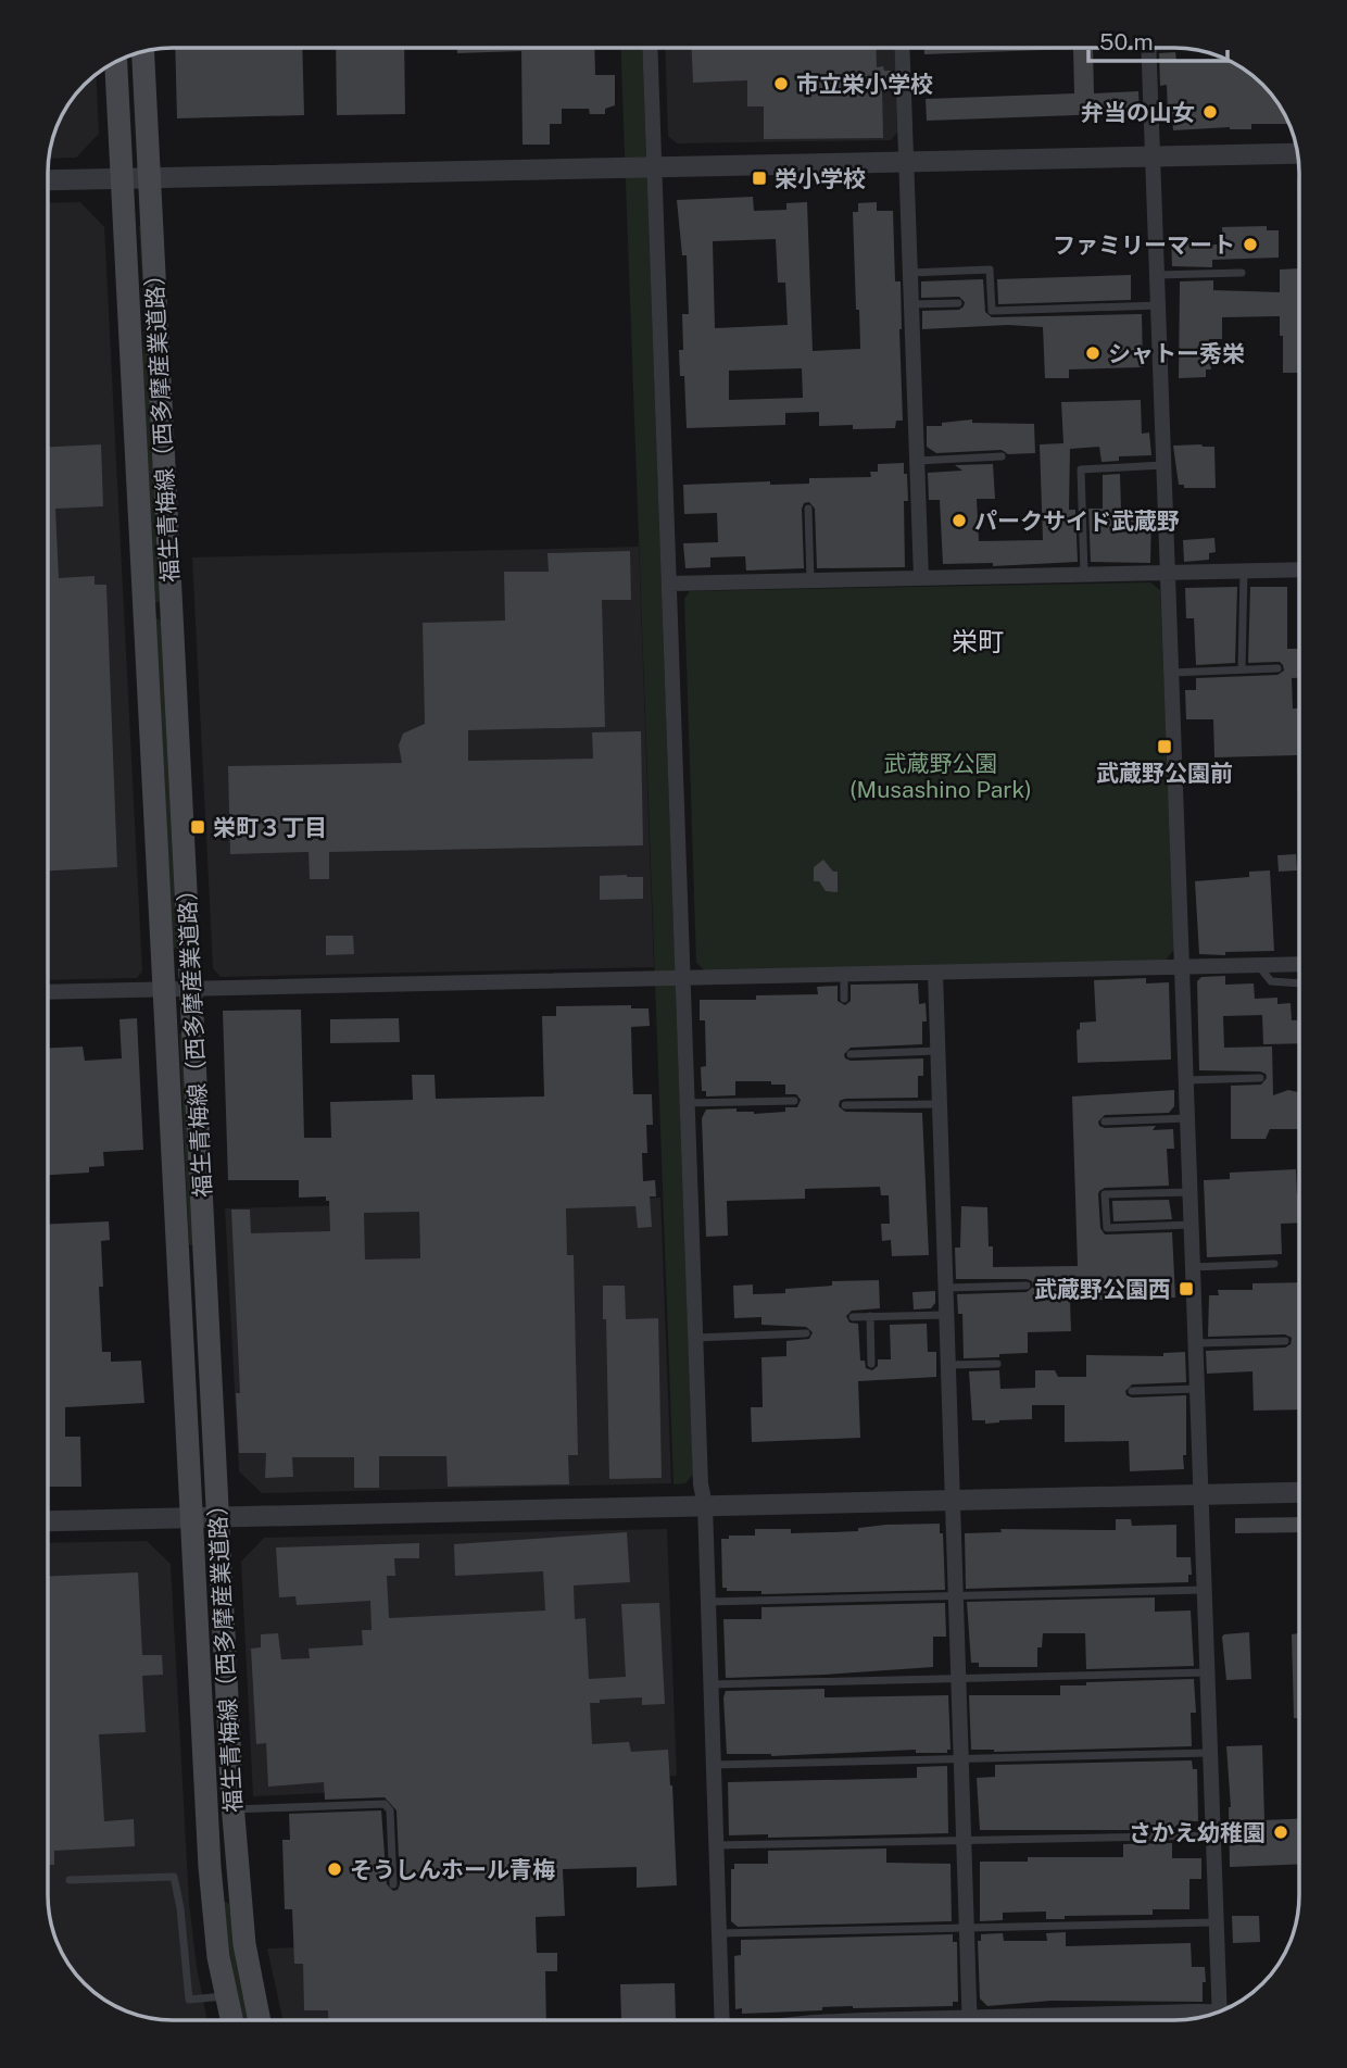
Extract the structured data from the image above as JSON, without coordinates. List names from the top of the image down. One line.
{"streets":{"main road":["福生青梅線（西多摩産業道路）"]},"districts":["栄町"],"parks":["武蔵野公園 (Musashino Park)"],"places":{"other":["市立栄小学校","弁当の山女","ファミリーマート","シャトー秀栄","パークサイド武蔵野","さかえ幼稚園","そうしんホール青梅"],"transit":["栄小学校","武蔵野公園前","栄町３丁目","武蔵野公園西"]},"scale_bar":"50 m"}
